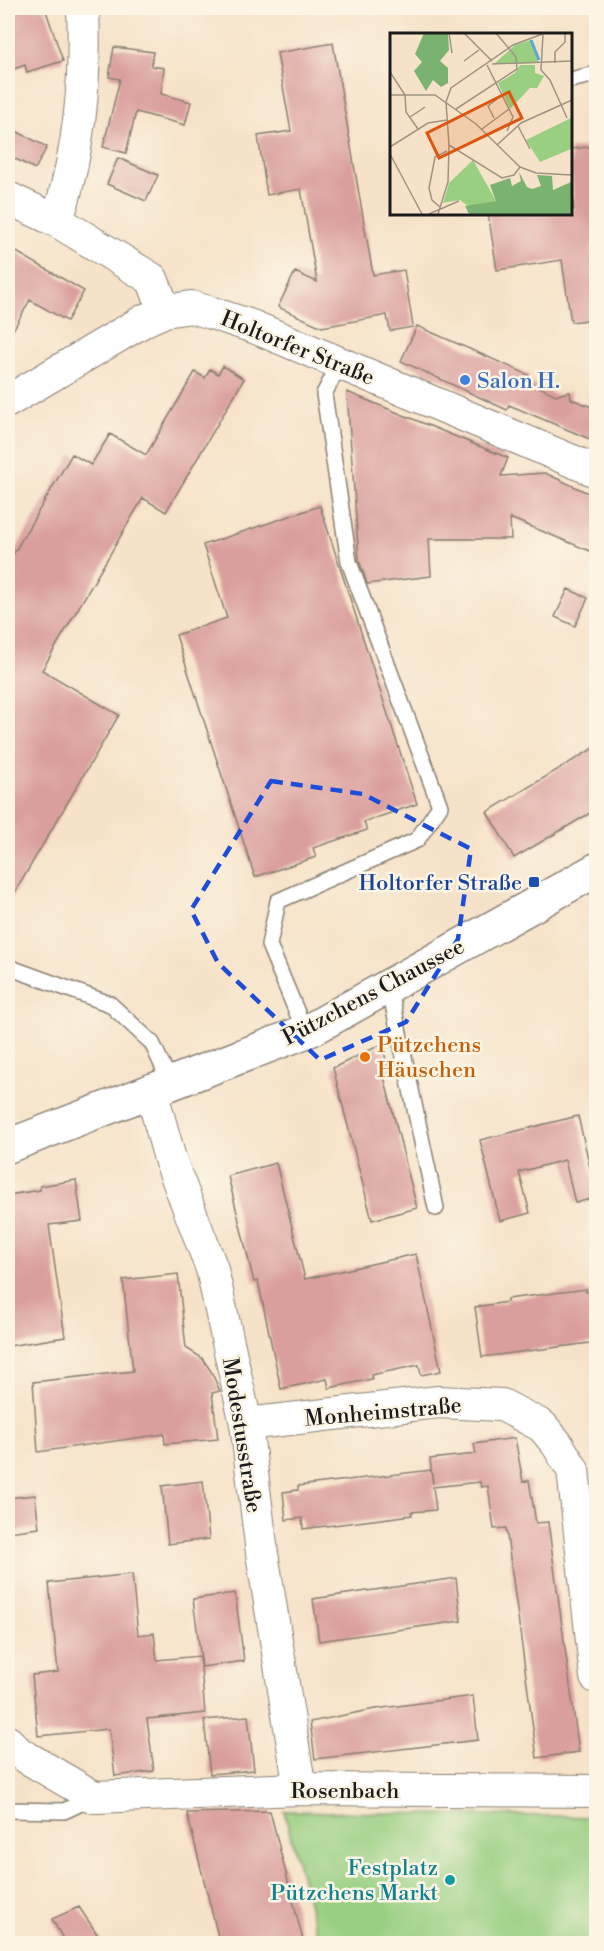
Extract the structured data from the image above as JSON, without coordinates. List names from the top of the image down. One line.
{"streets":{"street":["Holtorfer Straße","Pützchens Chaussee","Monheimstraße","Modestusstraße","Rosenbach"]},"crossings":[["Pützchens Chaussee","Modestusstraße"],["Monheimstraße","Modestusstraße"],["Modestusstraße","Rosenbach"]],"places":{"other":["Salon H.","Pützchens Häuschen","Festplatz Pützchens Markt"],"transit":["Holtorfer Straße"]}}
